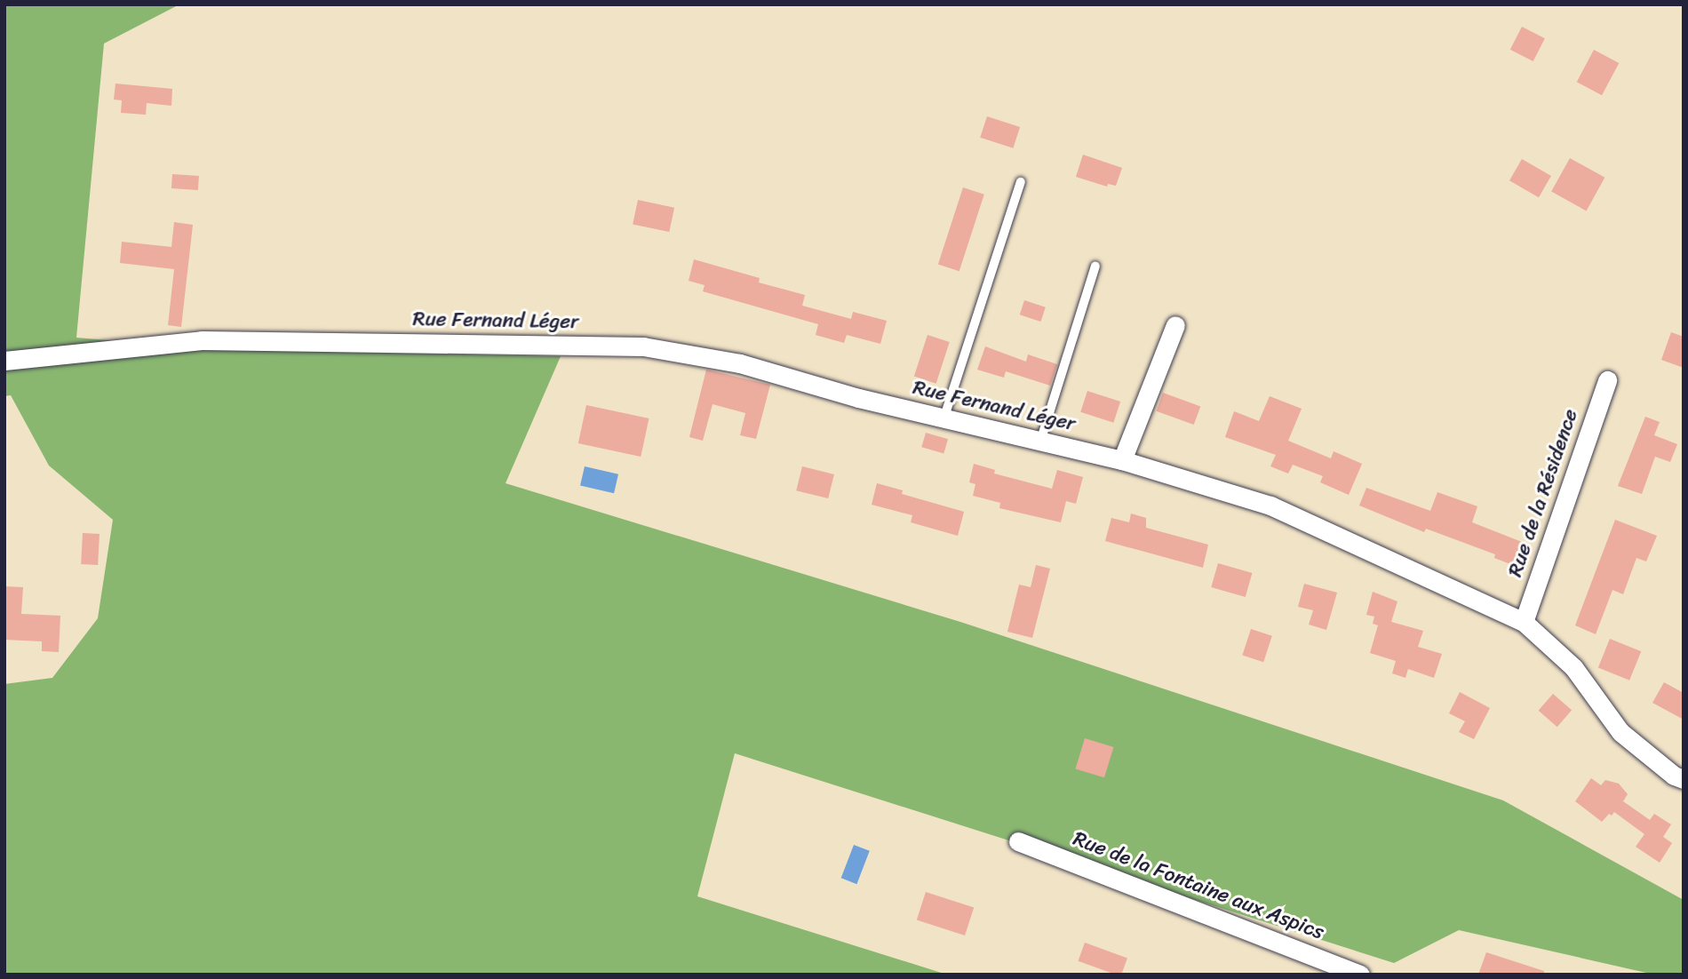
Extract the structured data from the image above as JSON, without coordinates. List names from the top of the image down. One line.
{"streets":{"street":["Rue Fernand Léger","Rue de la Résidence","Rue de la Fontaine aux Aspics"]},"crossings":[["Rue Fernand Léger","Rue de la Résidence"]]}
